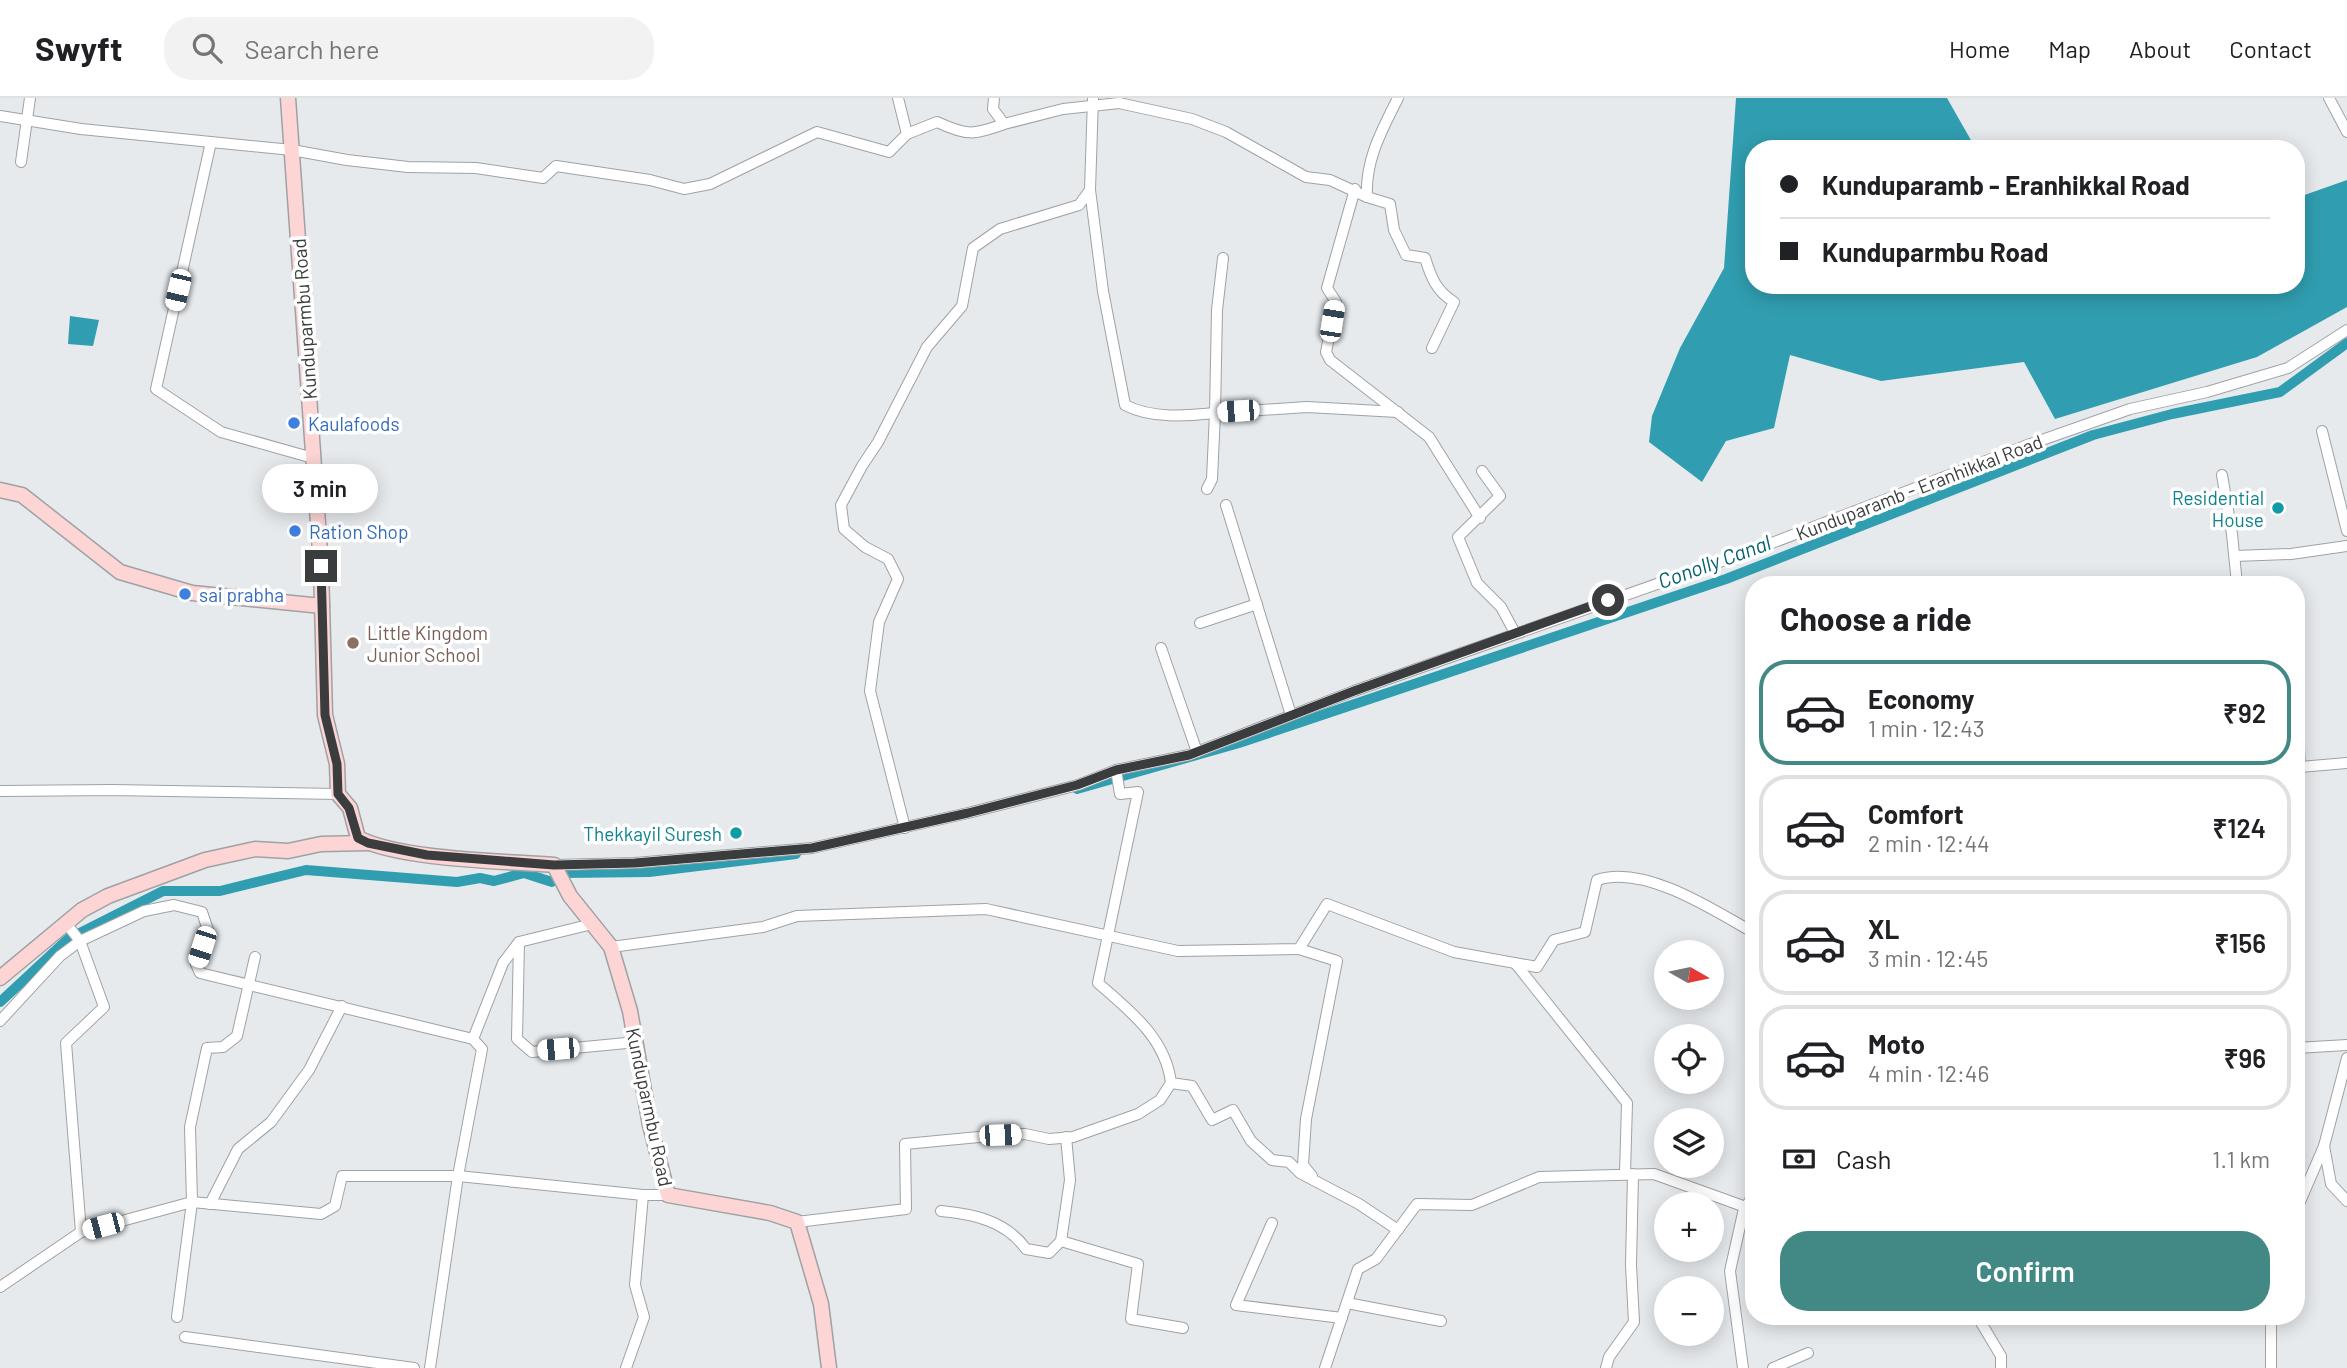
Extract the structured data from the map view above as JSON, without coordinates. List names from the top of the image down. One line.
{"streets":{"main road":["Kunduparmbu Road"],"street":["Kunduparamb - Eranhikkal Road"]},"crossings":[["Kunduparmbu Road","Kunduparamb - Eranhikkal Road"]],"water":["Conolly Canal"],"places":["Kaulafoods","Residential House","Ration Shop","sai prabha","Little Kingdom Junior School","Thekkayil Suresh"],"north":"right","page":{"header":"Swyft","search":"Search here","nav":["Home","Map","About","Contact"],"banner":["Kunduparamb - Eranhikkal Road","Kunduparmbu Road"],"bubble":"3 min","heading":"Choose a ride","list":[{"name":"Economy","note":"1 min · 12:43","value":"₹92"},{"name":"Comfort","note":"2 min · 12:44","value":"₹124"},{"name":"XL","note":"3 min · 12:45","value":"₹156"},{"name":"Moto","note":"4 min · 12:46","value":"₹96"}],"map_buttons":["+","−"],"pay":["Cash","1.1 km"],"buttons":"Confirm"}}
